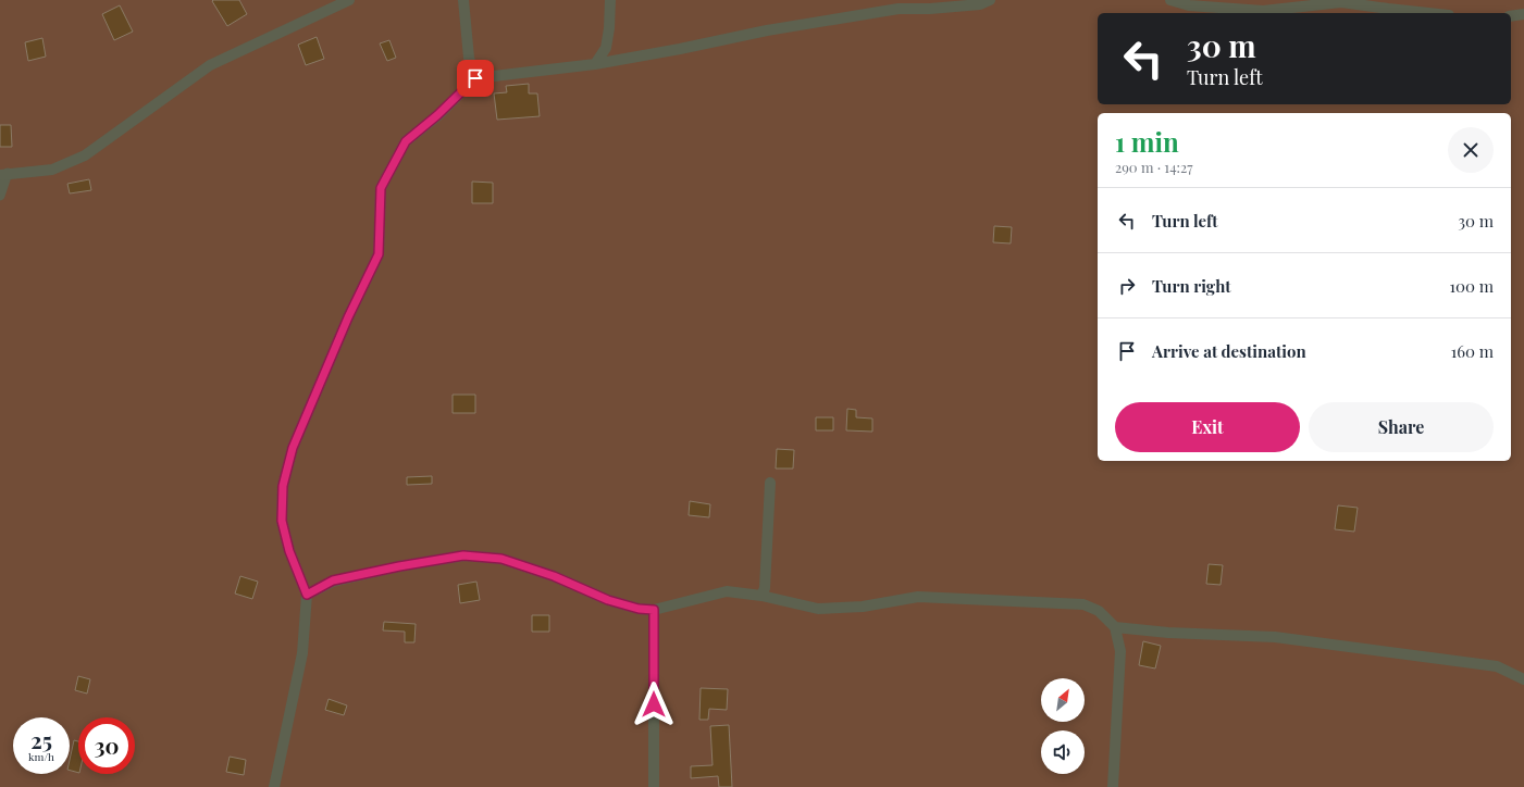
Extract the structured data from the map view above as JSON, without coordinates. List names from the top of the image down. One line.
{"north":"top right","page":{"turn":["30 m","Turn left"],"heading":["1 min","290 m · 14:27"],"list":[{"name":"Turn left","value":"30 m"},{"name":"Turn right","value":"100 m"},{"name":"Arrive at destination","value":"160 m"}],"buttons":["Exit","Share"],"speed":"25 km/h","limit":"30"}}
